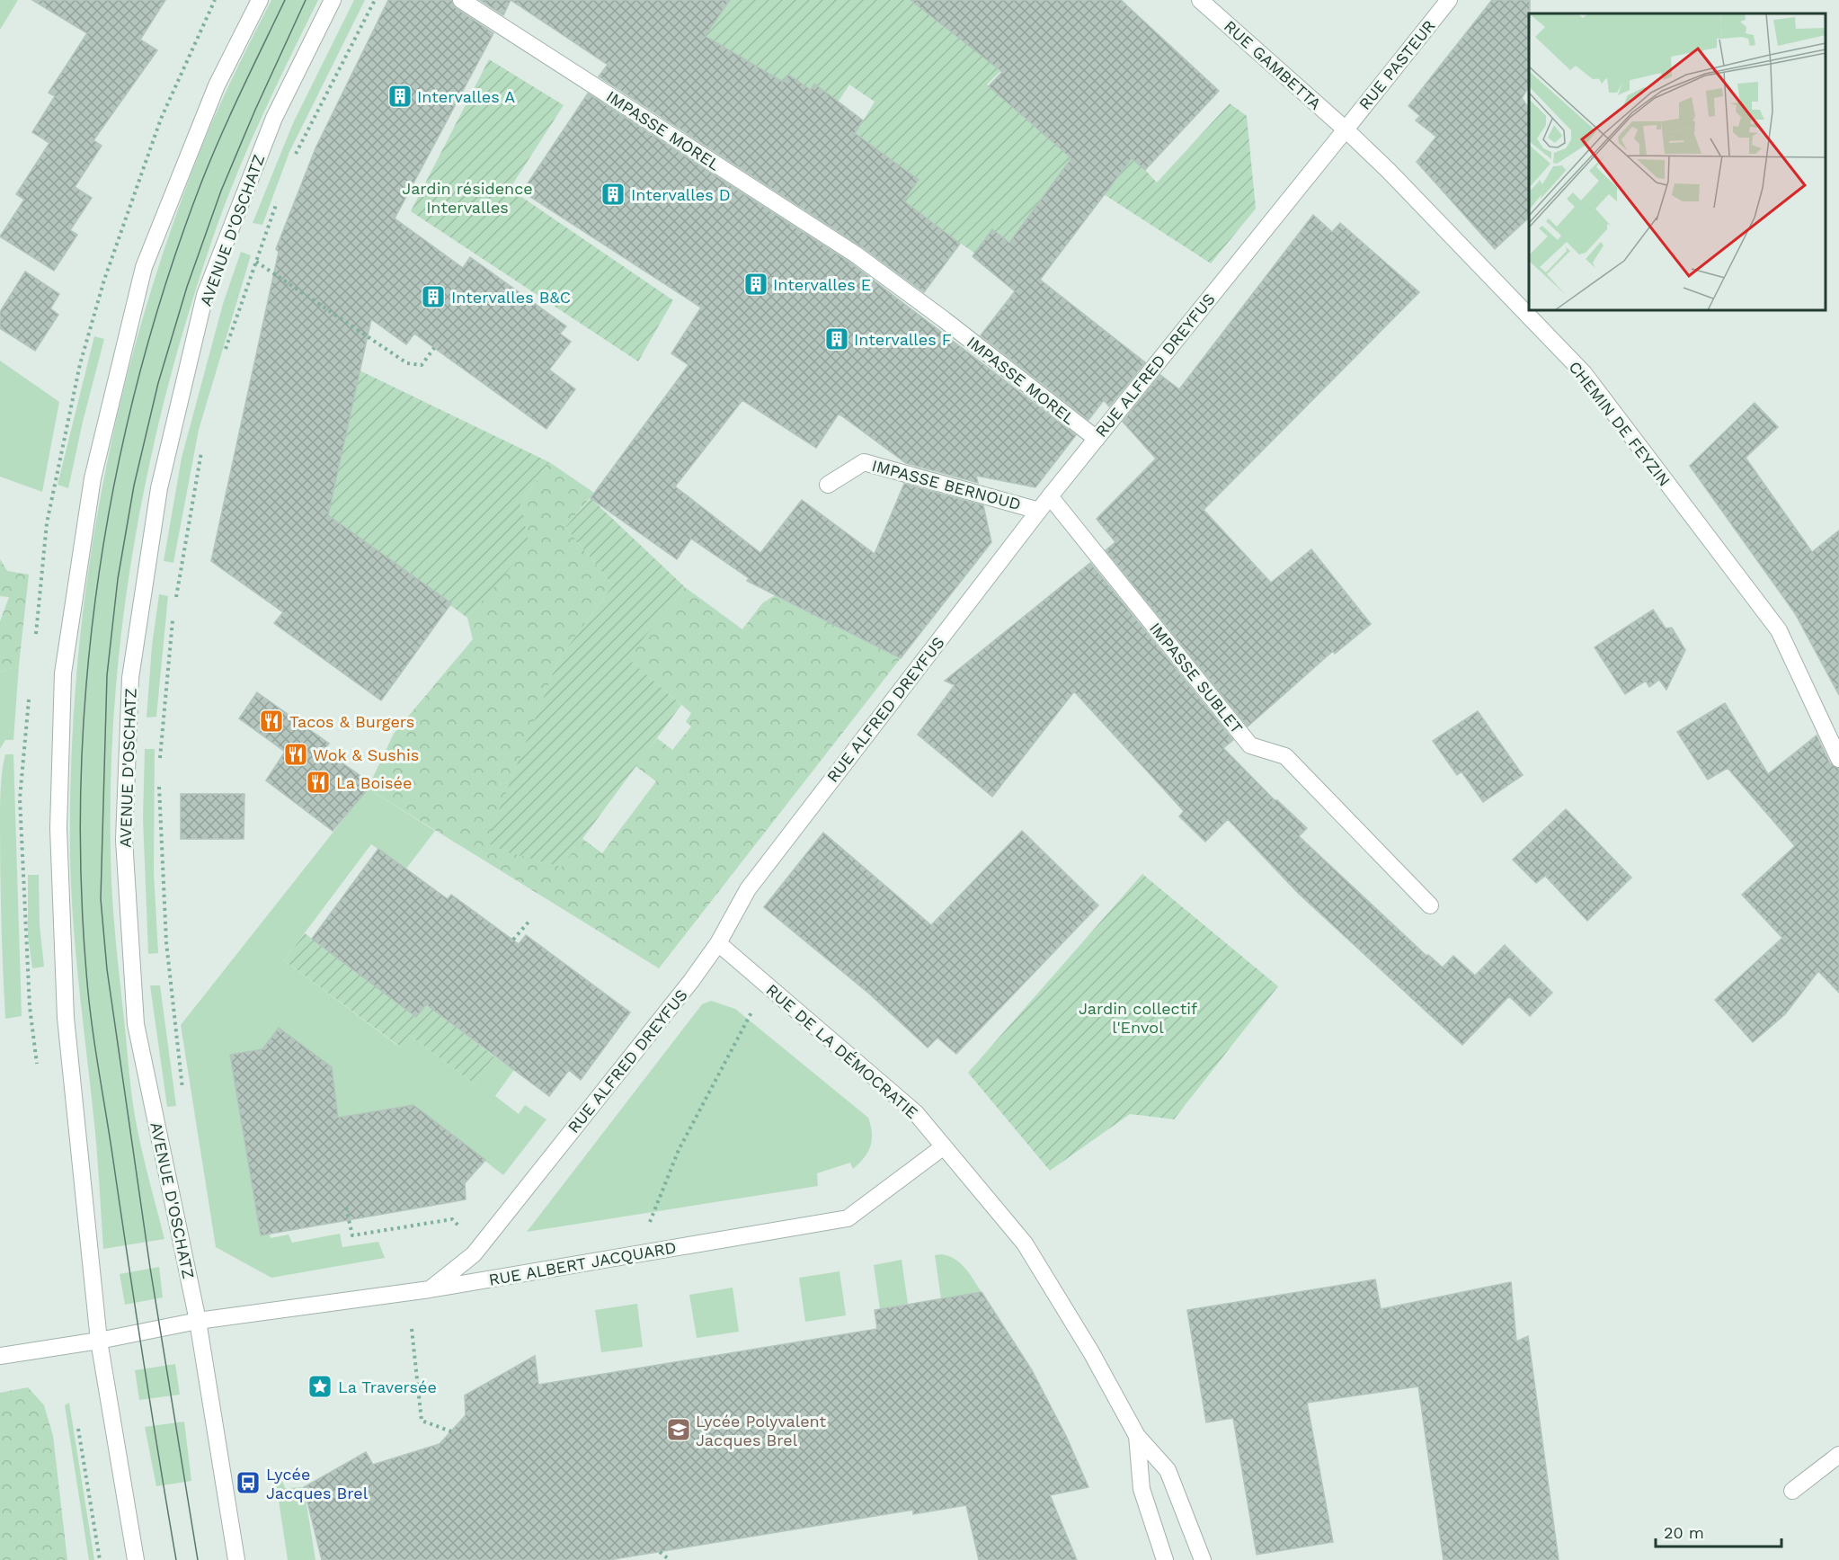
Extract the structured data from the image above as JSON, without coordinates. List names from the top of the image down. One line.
{"streets":{"street":["RUE GAMBETTA","RUE PASTEUR","IMPASSE MOREL","AVENUE D'OSCHATZ","RUE ALFRED DREYFUS","CHEMIN DE FEYZIN","IMPASSE BERNOUD","IMPASSE SUBLET","RUE DE LA DÉMOCRATIE","RUE ALBERT JACQUARD"]},"crossings":[["RUE GAMBETTA","RUE PASTEUR"],["RUE GAMBETTA","RUE ALFRED DREYFUS"],["RUE GAMBETTA","CHEMIN DE FEYZIN"],["RUE PASTEUR","RUE ALFRED DREYFUS"],["RUE PASTEUR","CHEMIN DE FEYZIN"],["IMPASSE MOREL","RUE ALFRED DREYFUS"],["AVENUE D'OSCHATZ","RUE ALBERT JACQUARD"],["RUE ALFRED DREYFUS","CHEMIN DE FEYZIN"],["RUE ALFRED DREYFUS","IMPASSE BERNOUD"],["RUE ALFRED DREYFUS","IMPASSE SUBLET"],["RUE ALFRED DREYFUS","RUE DE LA DÉMOCRATIE"],["RUE ALFRED DREYFUS","RUE ALBERT JACQUARD"],["RUE DE LA DÉMOCRATIE","RUE ALBERT JACQUARD"]],"parks":["Jardin résidence Intervalles","Jardin collectif l'Envol"],"places":{"building":["Intervalles A","Intervalles D","Intervalles E","Intervalles B&C","Intervalles F"],"restaurant":["Tacos & Burgers","Wok & Sushis","La Boisée"],"place":["La Traversée"],"school or university":["Lycée Polyvalent Jacques Brel"],"bus stop":["Lycée Jacques Brel"]},"scale_bar":"20 m"}
